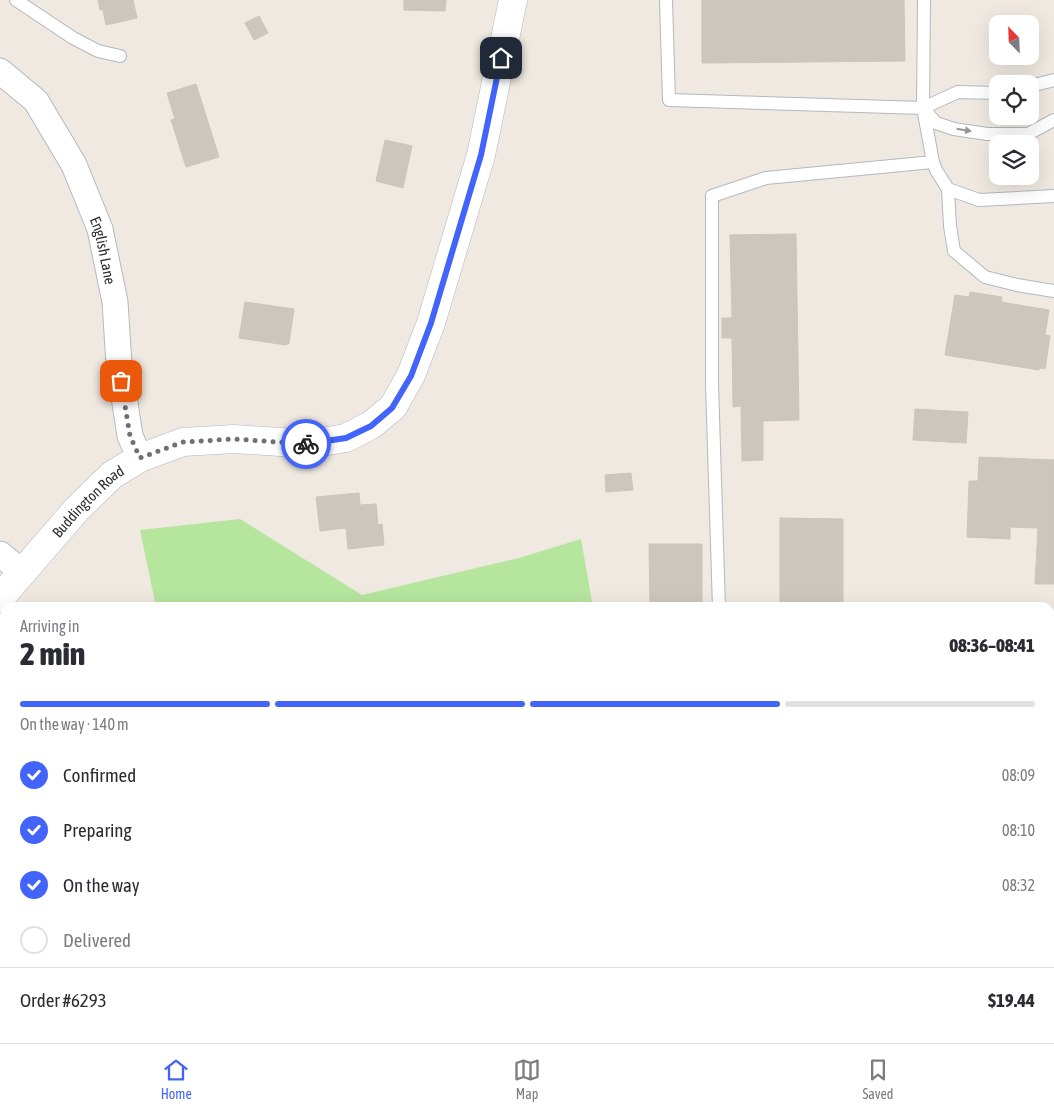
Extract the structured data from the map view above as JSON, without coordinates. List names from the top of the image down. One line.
{"streets":{"street":["English Lane","Buddington Road"]},"crossings":[["English Lane","Buddington Road"]],"north":"top left","page":{"heading":["2 min","Arriving in","08:36–08:41"],"panel":["Order #6293","$19.44"],"bar":"On the way · 140 m","list":[["Confirmed","08:09"],["Preparing","08:10"],["On the way","08:32"],"Delivered"],"tabs":["Home","Map","Saved"]}}
